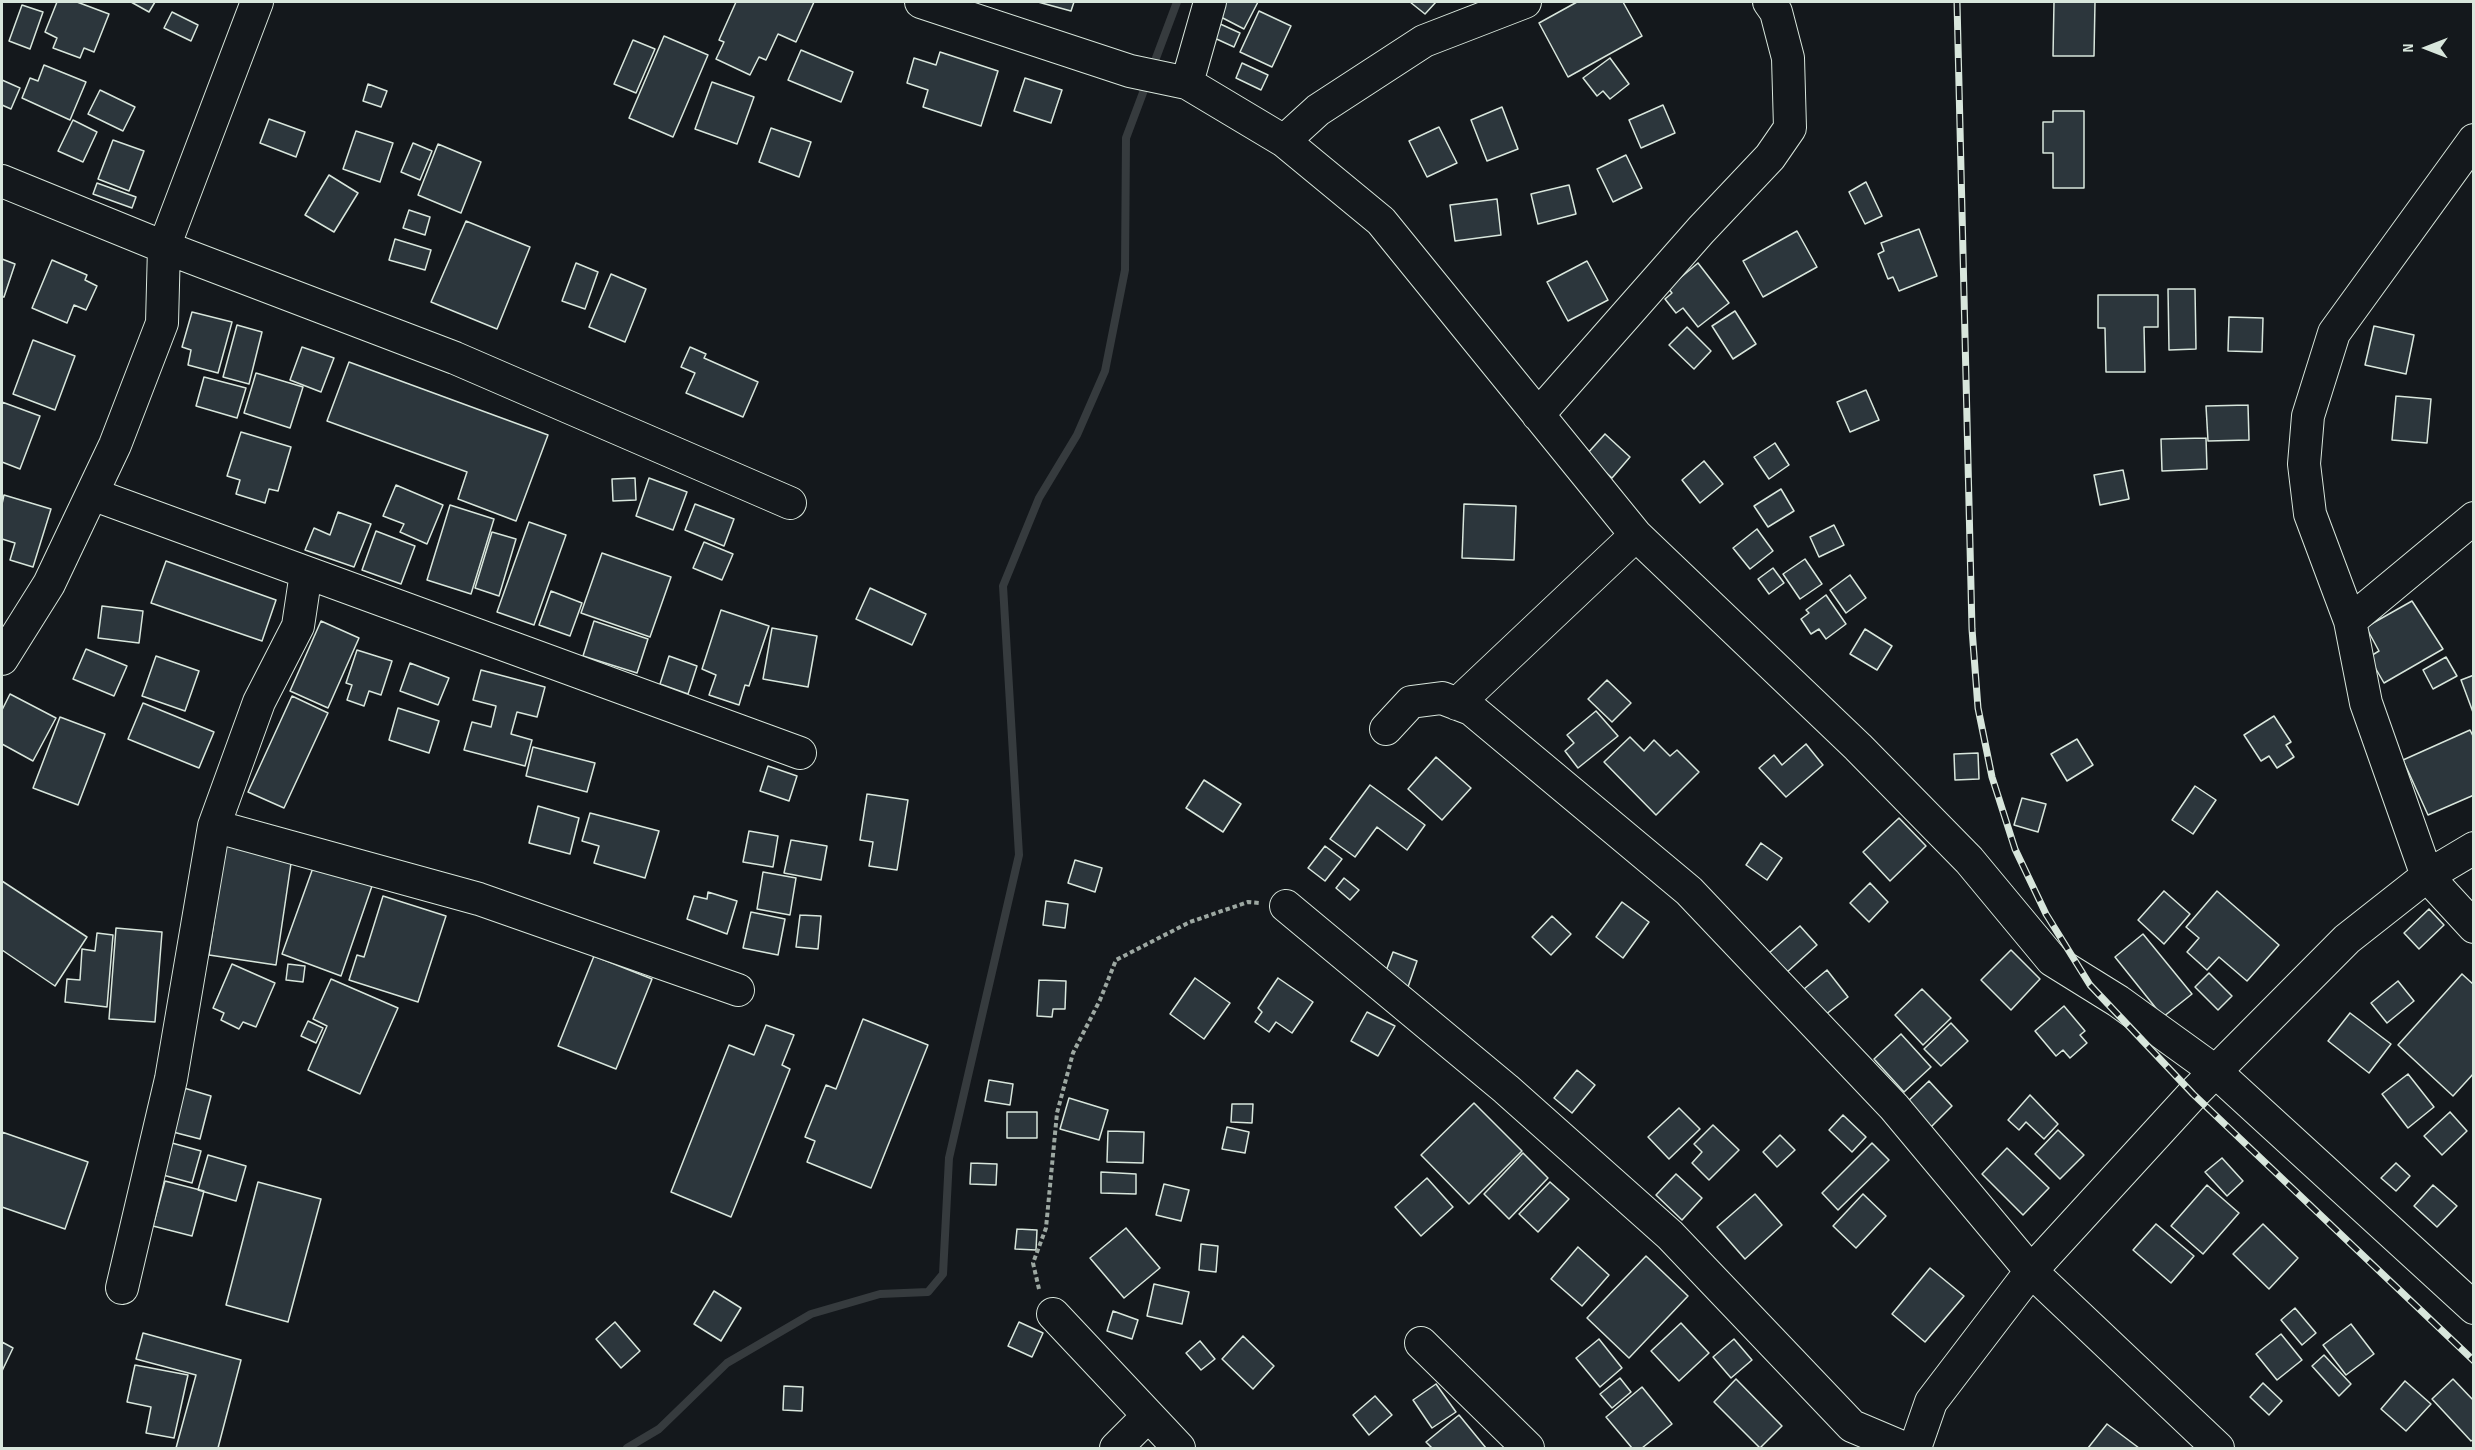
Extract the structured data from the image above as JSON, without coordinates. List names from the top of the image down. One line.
{"north":"left"}
